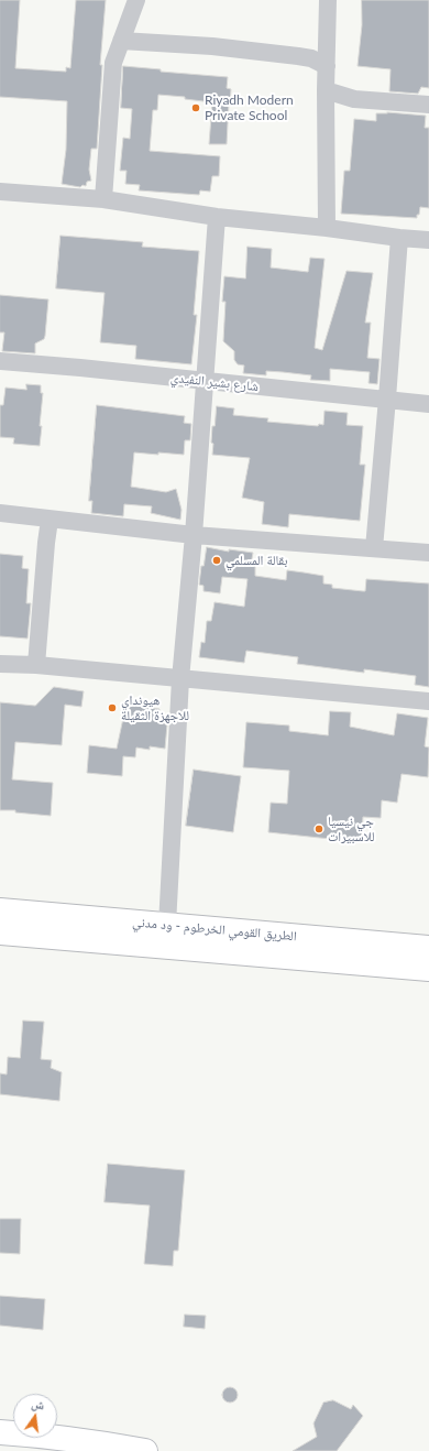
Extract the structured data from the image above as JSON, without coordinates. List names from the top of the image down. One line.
{"streets":{"main road":["الطريق القومي الخرطوم - ود مدني"],"street":["شارع بشير النفيدي"]},"places":["Riyadh Modern Private School","بقالة المسلمي","هيونداي للاجهزة الثقيلة","جي نيسيا للاسبيرات"],"north":"top"}
